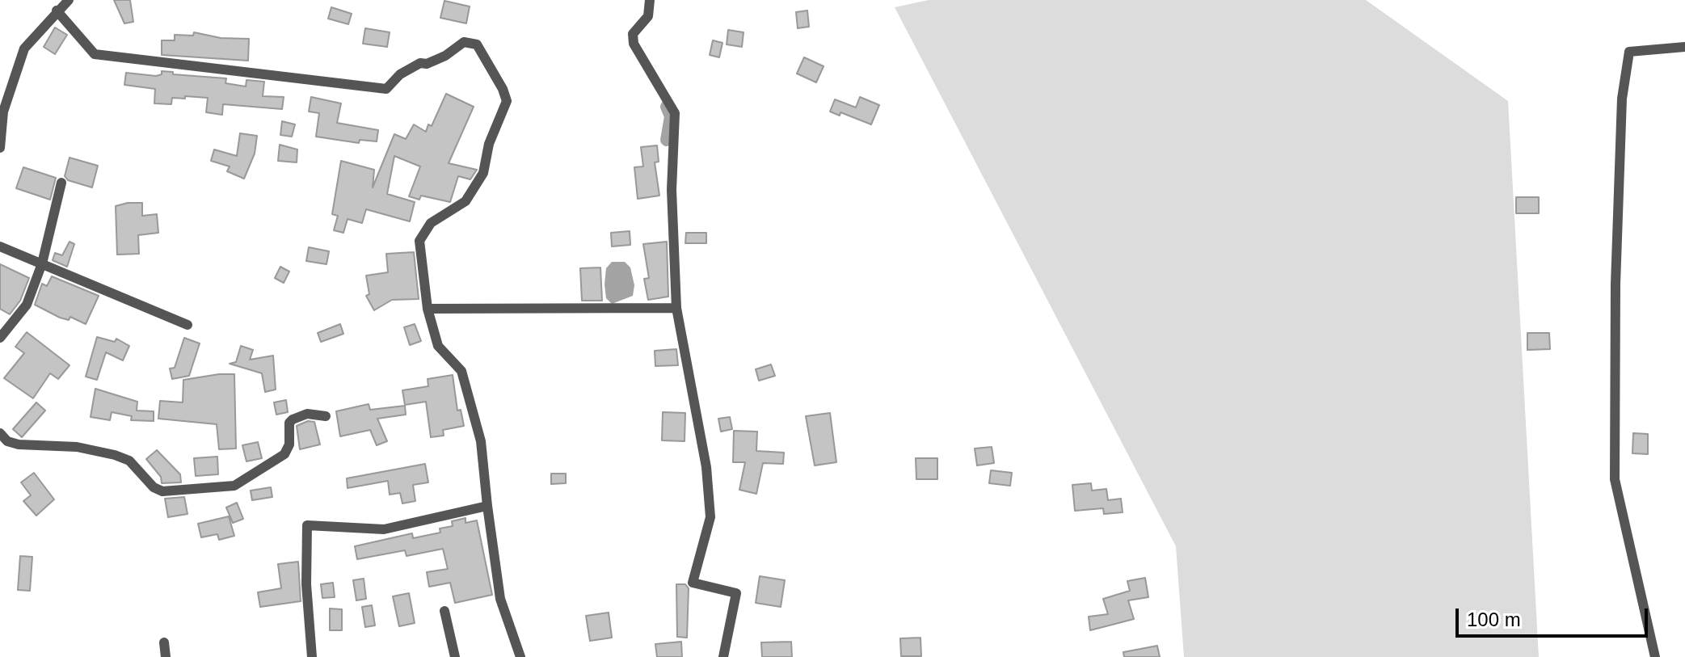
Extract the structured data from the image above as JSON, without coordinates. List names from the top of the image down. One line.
{"scale_bar":"100 m"}
